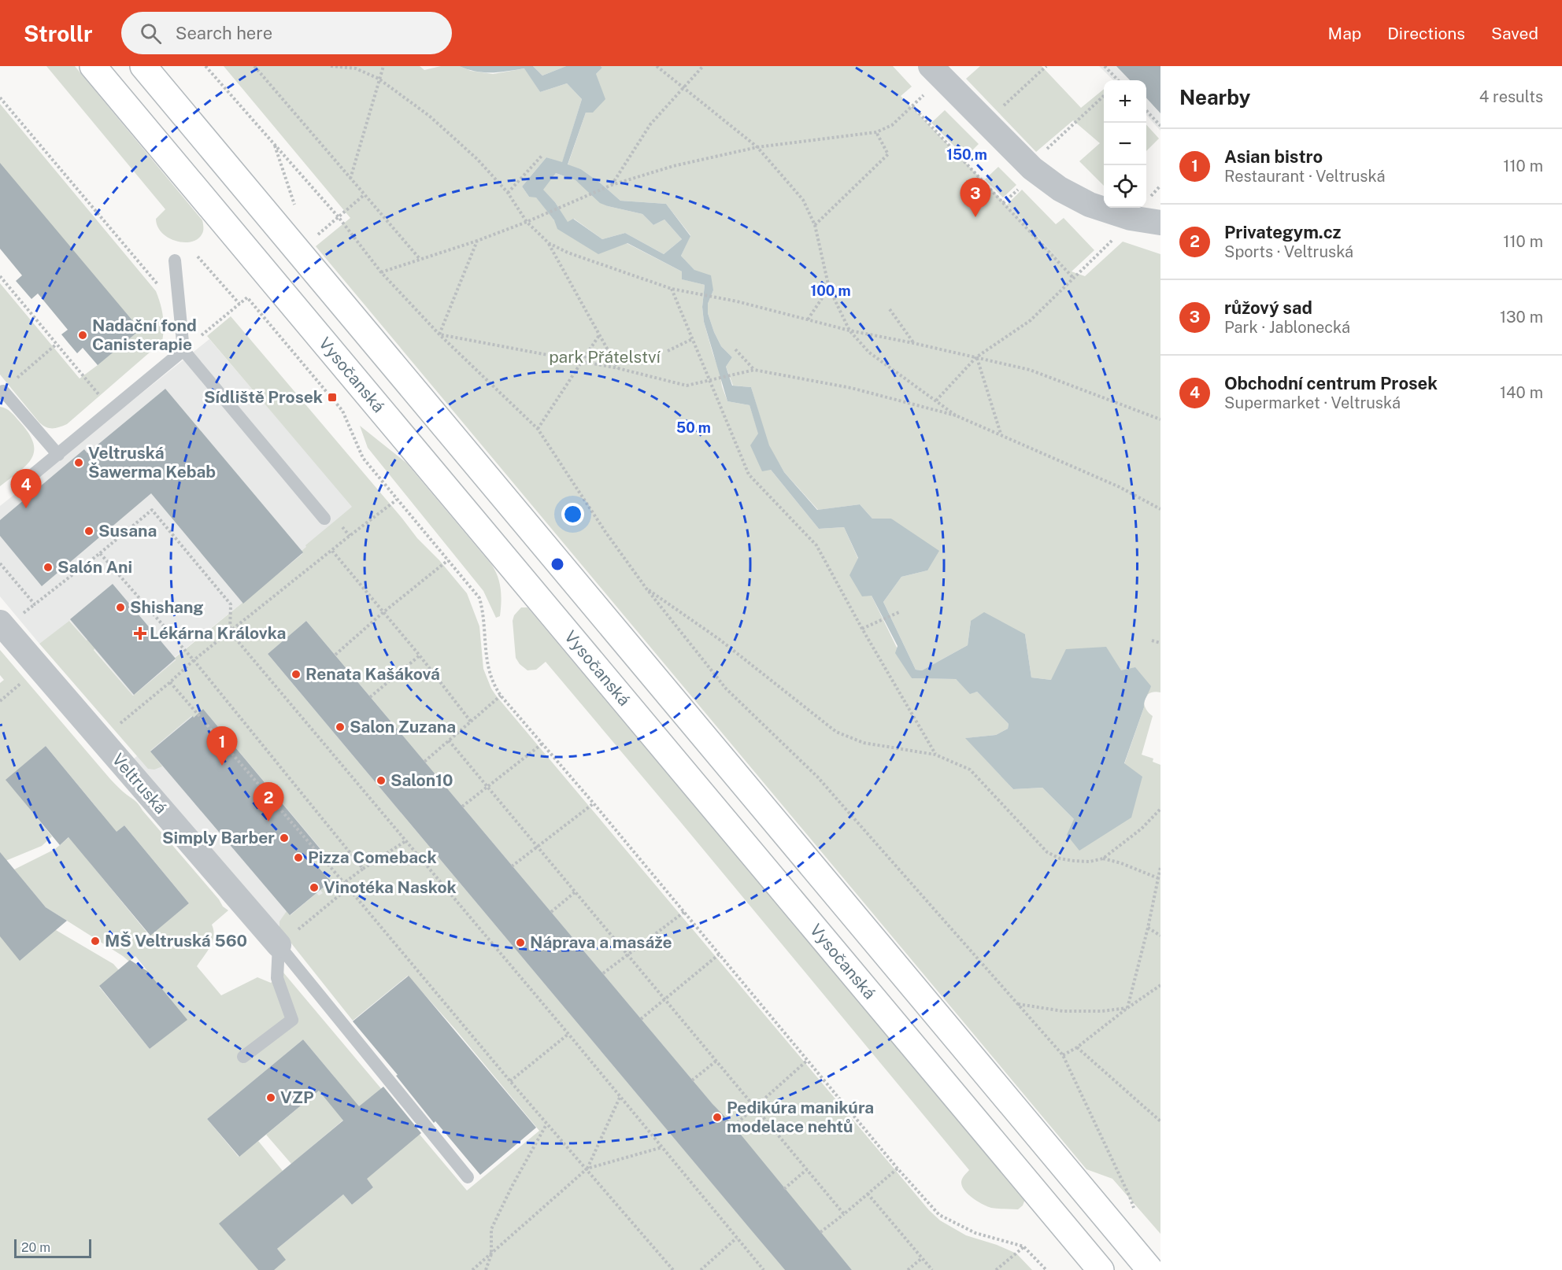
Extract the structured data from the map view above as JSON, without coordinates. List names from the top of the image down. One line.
{"streets":{"main road":["Vysočanská"],"street":["Veltruská"]},"parks":["park Přátelství"],"places":{"other":["Nadační fond Canisterapie","Veltruská Šawerma Kebab","Susana","Salón Ani","Shishang","Renata Kašáková","Salon Zuzana","Salon10","Simply Barber","Pizza Comeback","Vinotéka Naskok","MŠ Veltruská 560","Náprava a masáže","VZP","Pedikúra manikúra modelace nehtů"],"transit":["Sídliště Prosek"],"health":["Lékárna Královka"]},"scale_bar":"20 m","page":{"header":"Strollr","search":"Search here","nav":["Map","Directions","Saved"],"heading":["Nearby","4 results"],"map_buttons":["+","−"],"list":[{"mark":"1","name":"Asian bistro","note":"Restaurant · Veltruská","value":"110 m"},{"mark":"2","name":"Privategym.cz","note":"Sports · Veltruská","value":"110 m"},{"mark":"3","name":"růžový sad","note":"Park · Jablonecká","value":"130 m"},{"mark":"4","name":"Obchodní centrum Prosek","note":"Supermarket · Veltruská","value":"140 m"}],"pins":["3","4","1","2"],"scale":"20 m"},"rings":["150 m","100 m","50 m"]}
